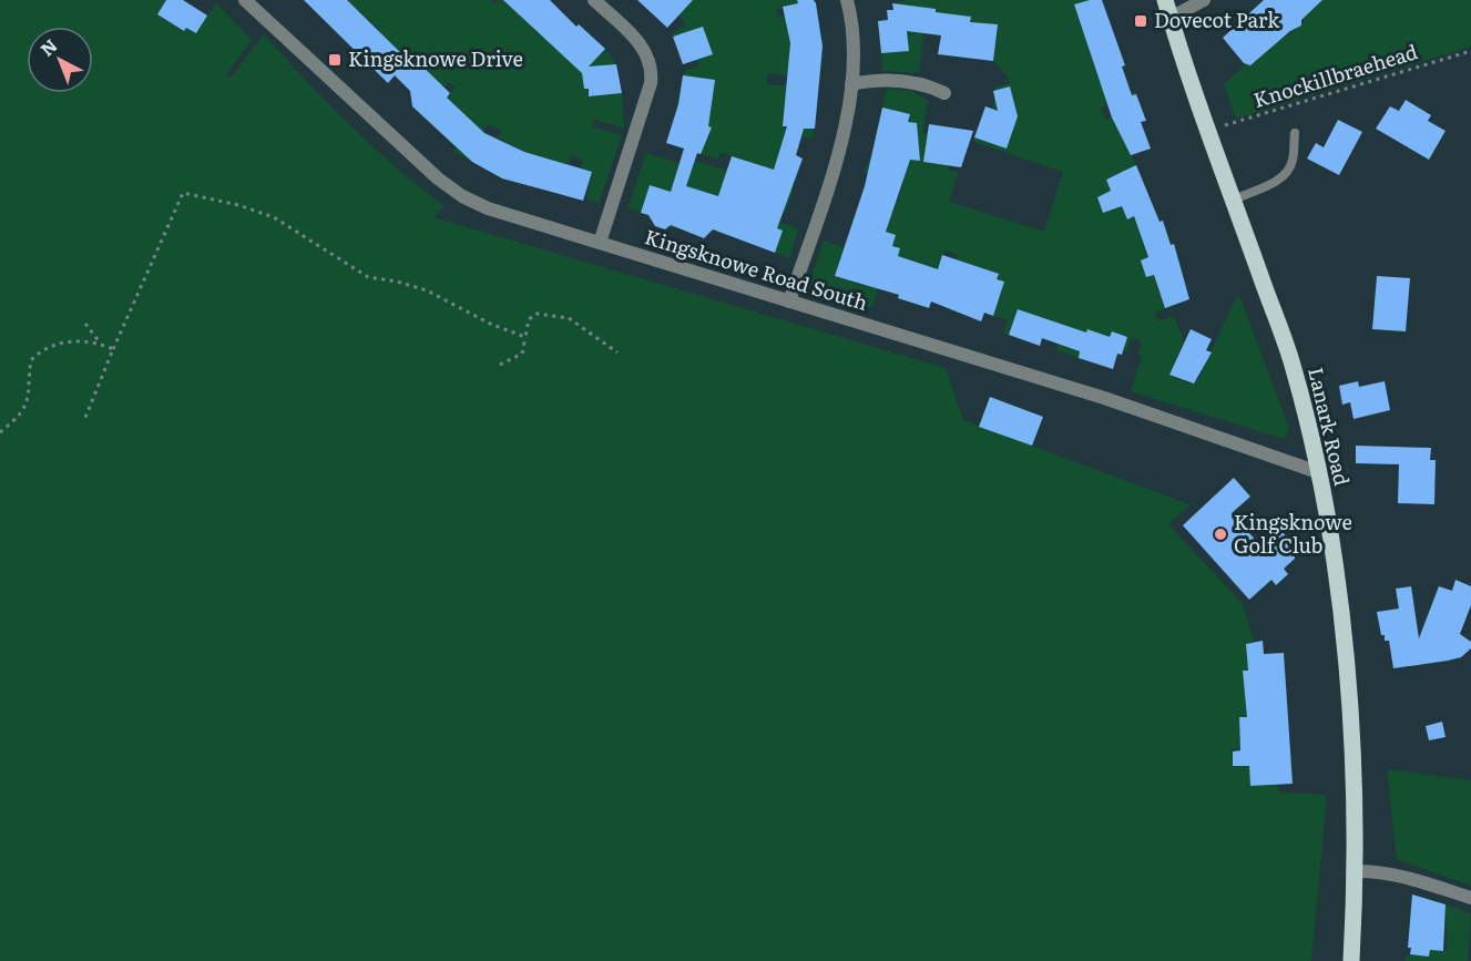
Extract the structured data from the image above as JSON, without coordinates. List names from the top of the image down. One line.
{"streets":{"main road":["Lanark Road"],"street":["Kingsknowe Road South"],"path":["Knockillbraehead"]},"crossings":[["Knockillbraehead","Lanark Road"],["Kingsknowe Road South","Lanark Road"]],"places":{"transit":["Dovecot Park","Kingsknowe Drive"],"other":["Kingsknowe Golf Club"]},"north":"top left"}
